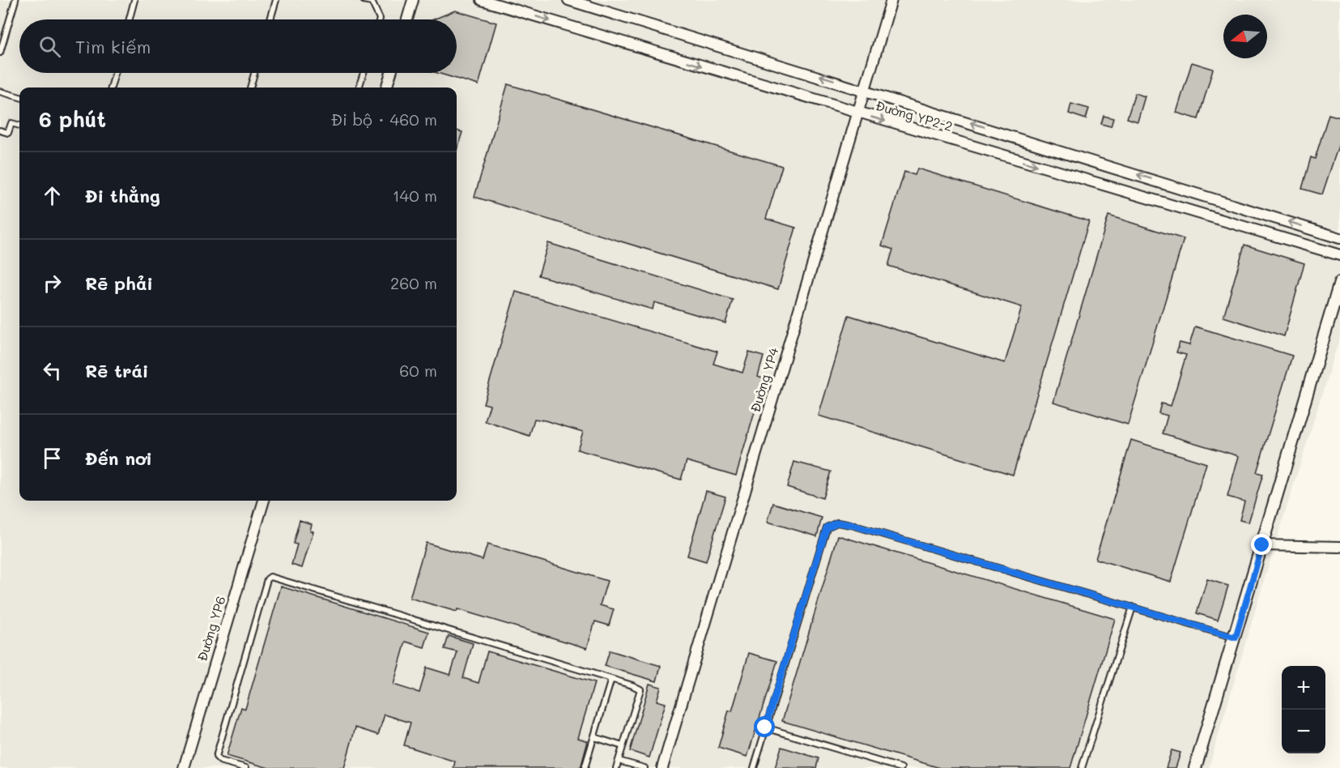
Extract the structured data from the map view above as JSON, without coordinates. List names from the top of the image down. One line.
{"streets":{"street":["Đường YP2-2","Đường YP4","Đường YP6"]},"crossings":[["Đường YP2-2","Đường YP4"]],"north":"left","page":{"search":"Tìm kiếm","heading":["6 phút","Đi bộ · 460 m"],"list":[["Đi thẳng","140 m"],["Rẽ phải","260 m"],["Rẽ trái","60 m"],"Đến nơi"],"map_buttons":["+","−"]}}
